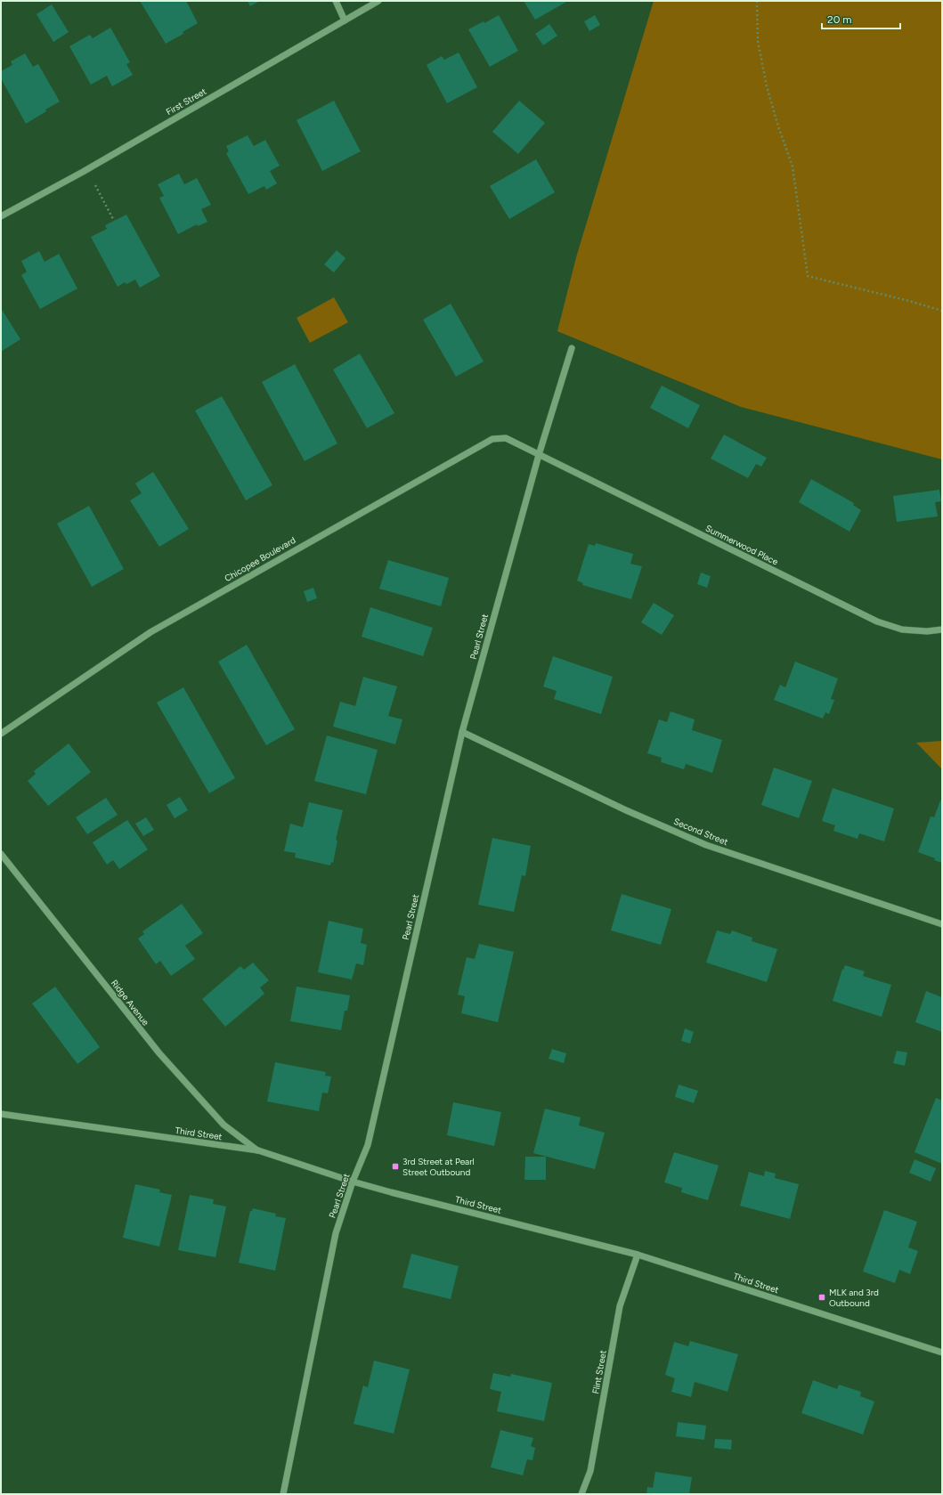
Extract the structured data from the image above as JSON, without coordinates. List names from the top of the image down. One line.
{"streets":{"street":["First Street","Summerwood Place","Chicopee Boulevard","Pearl Street","Second Street","Ridge Avenue","Third Street","Flint Street"]},"crossings":[["Summerwood Place","Chicopee Boulevard"],["Summerwood Place","Pearl Street"],["Chicopee Boulevard","Pearl Street"],["Pearl Street","Second Street"],["Pearl Street","Third Street"],["Ridge Avenue","Third Street"],["Third Street","Flint Street"]],"places":{"transit":["3rd Street at Pearl Street Outbound","MLK and 3rd Outbound"]},"scale_bar":"20 m"}
